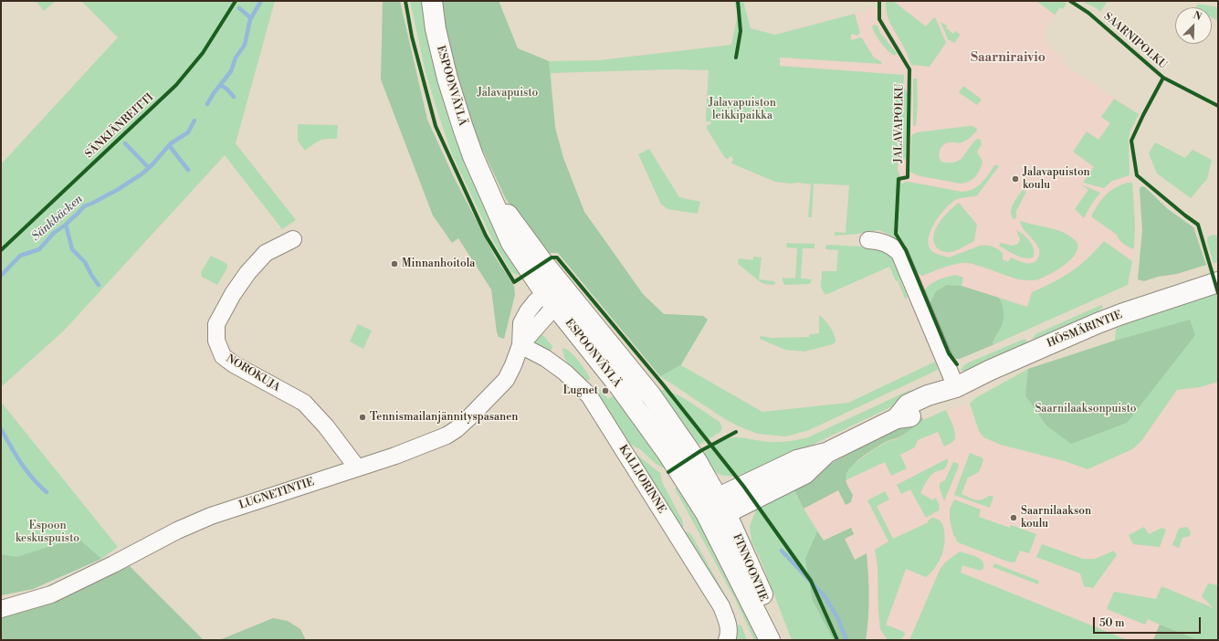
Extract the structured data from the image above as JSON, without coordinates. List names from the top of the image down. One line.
{"streets":{"main road":["ESPOONVÄYLÄ","HÖSMÄRINTIE","FINNOONTIE"],"street":["NOROKUJA","KALLIORINNE","LUGNETINTIE"],"cycle path":["SAARNIPOLKU","JALAVAPOLKU","SÄNKIÄNREITTI"]},"crossings":[["ESPOONVÄYLÄ","HÖSMÄRINTIE"],["ESPOONVÄYLÄ","LUGNETINTIE"],["ESPOONVÄYLÄ","FINNOONTIE"],["HÖSMÄRINTIE","FINNOONTIE"],["NOROKUJA","LUGNETINTIE"],["KALLIORINNE","LUGNETINTIE"]],"districts":["Saarniraivio"],"water":["Sänkbäcken"],"parks":["Jalavapuisto","Jalavapuiston leikkipaikka","Saarnilaaksonpuisto","Espoon keskuspuisto"],"places":["Jalavapuiston koulu","Minnanhoitola","Lugnet","Tennismailanjännityspasanen","Saarnilaakson koulu"],"scale_bar":"50 m","north":"top right"}
